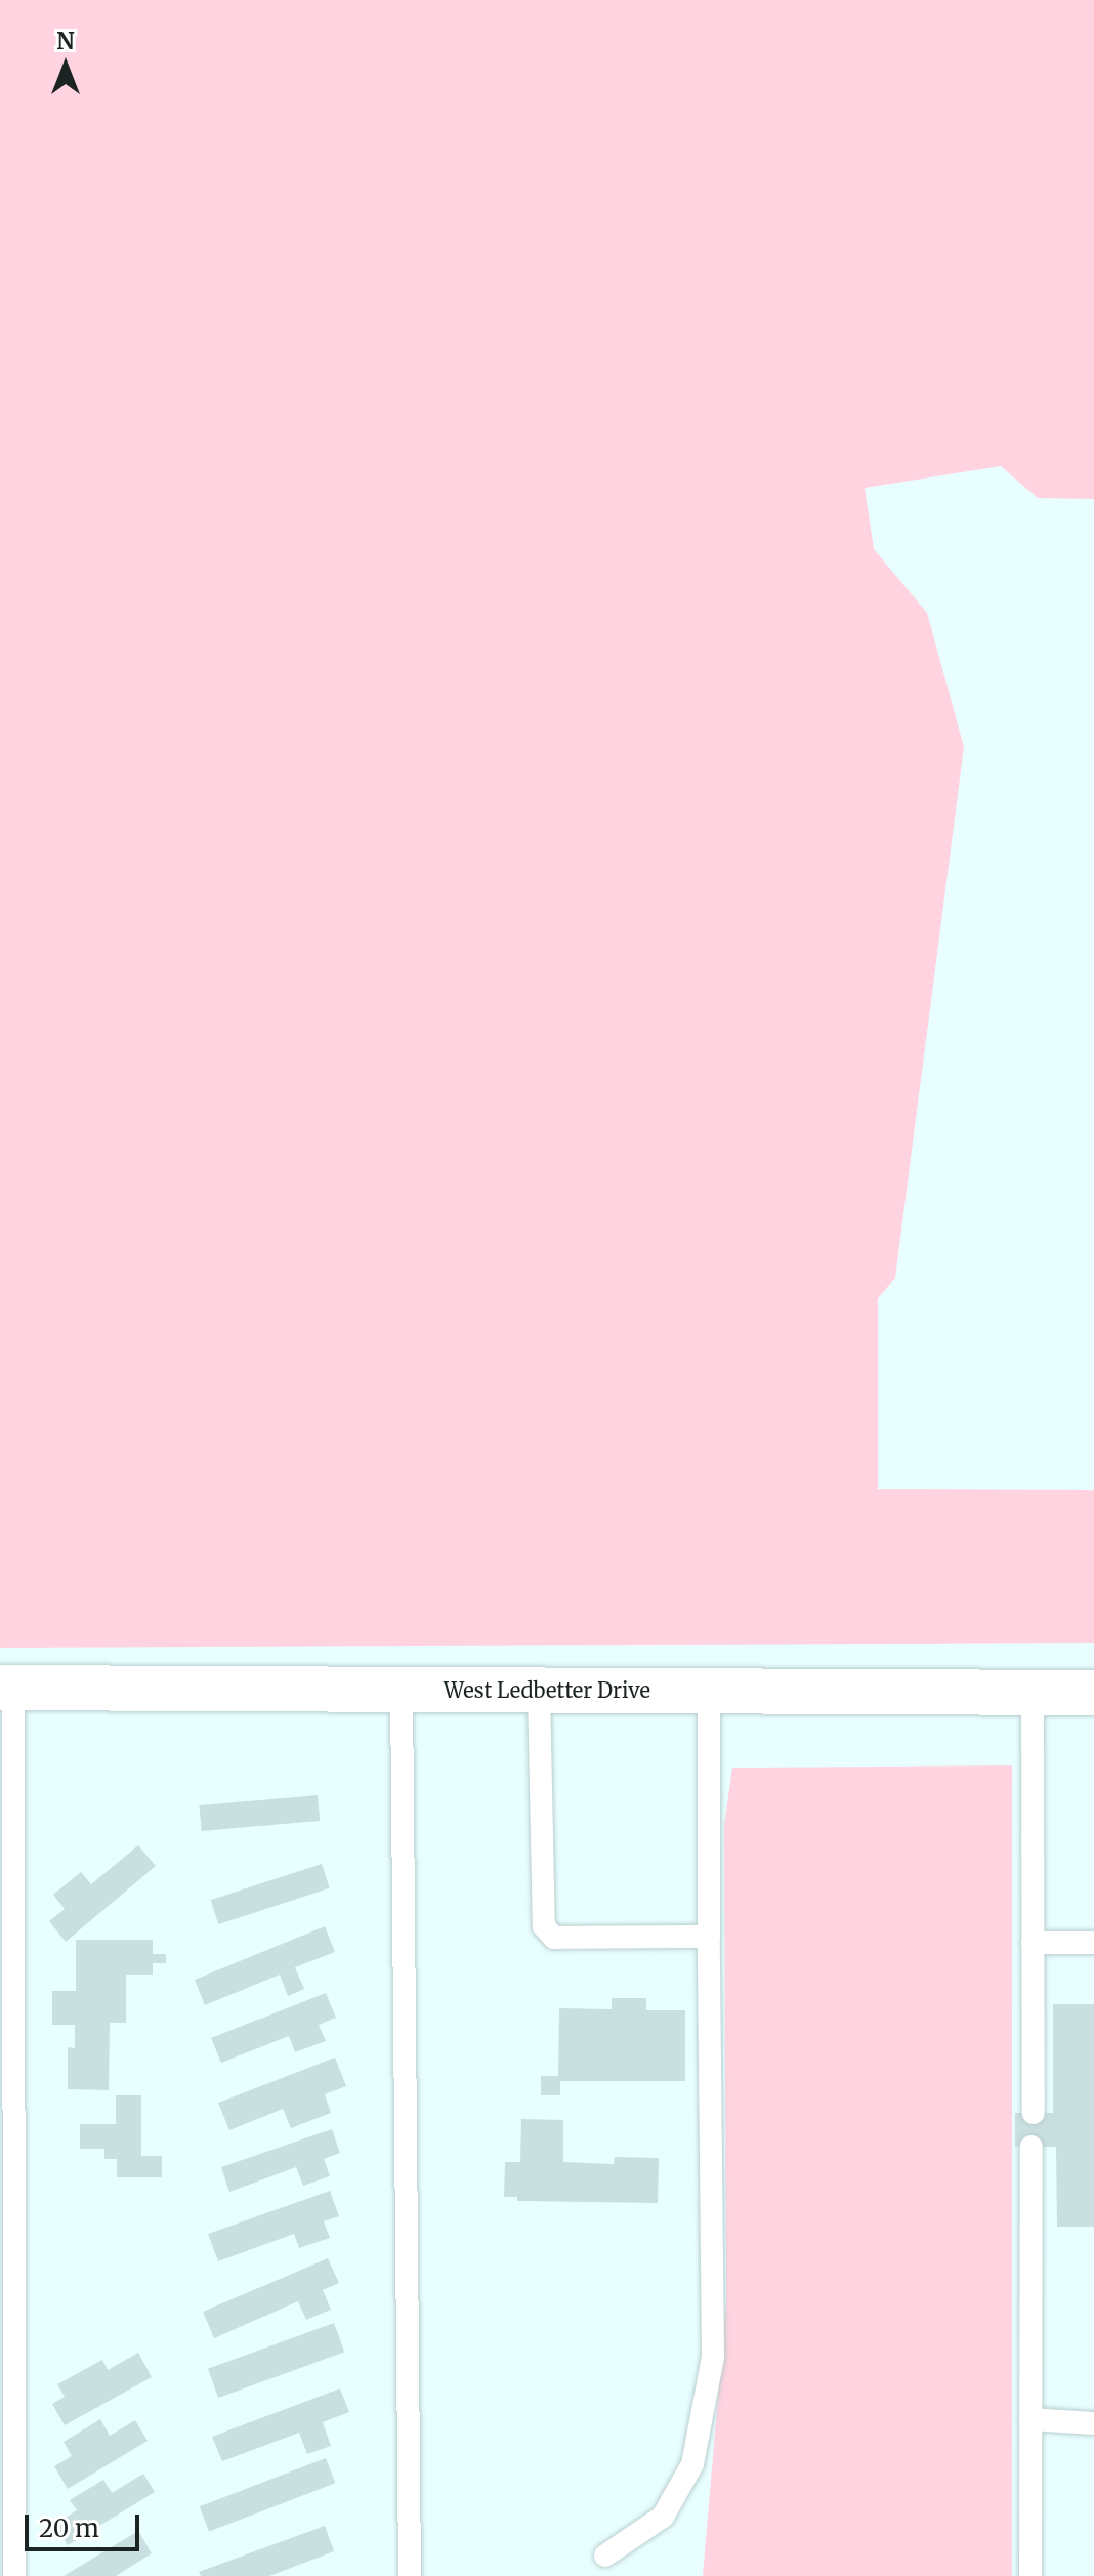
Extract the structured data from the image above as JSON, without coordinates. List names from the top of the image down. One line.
{"streets":{"street":["West Ledbetter Drive"]},"scale_bar":"20 m","north":"top"}
